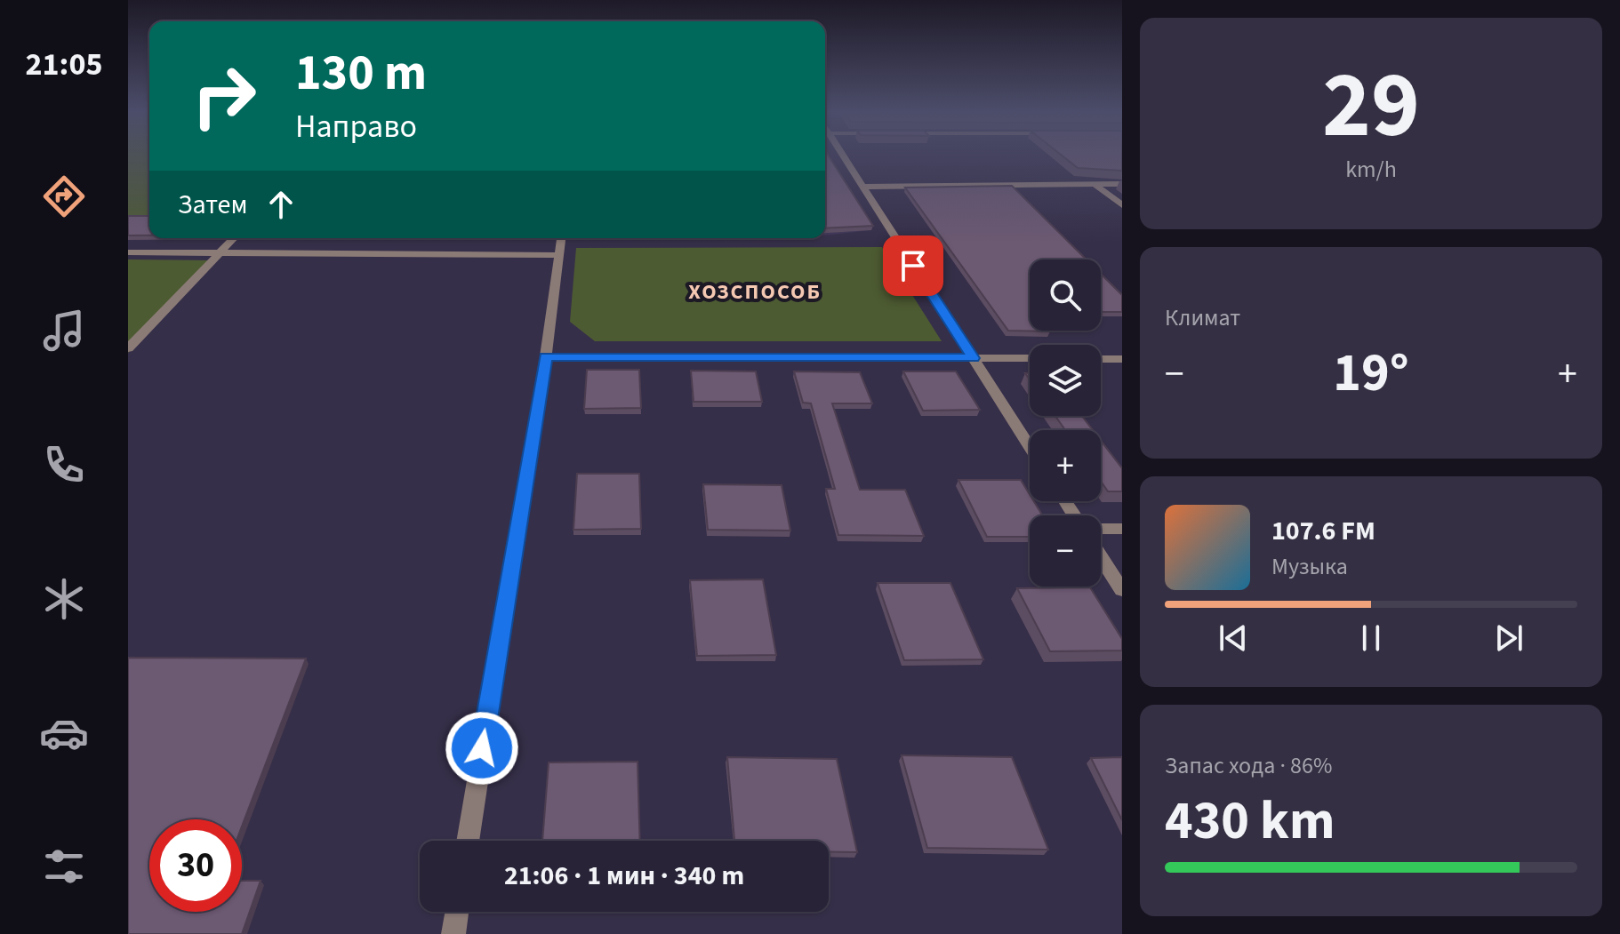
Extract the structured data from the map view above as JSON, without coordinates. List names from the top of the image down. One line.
{"districts":["ХОЗСПОСОБ"],"page":{"tabs":"21:05","tile":[["29","km/h"],"Климат",["Запас хода · 86%","430 km"]],"turn":["130 m","Направо"],"then":"Затем","map_buttons":["+","−"],"heat":["−","19°","+"],"song":["107.6 FM","Музыка"],"limit":"30","trip":"21:06 · 1 мин · 340 m"}}
